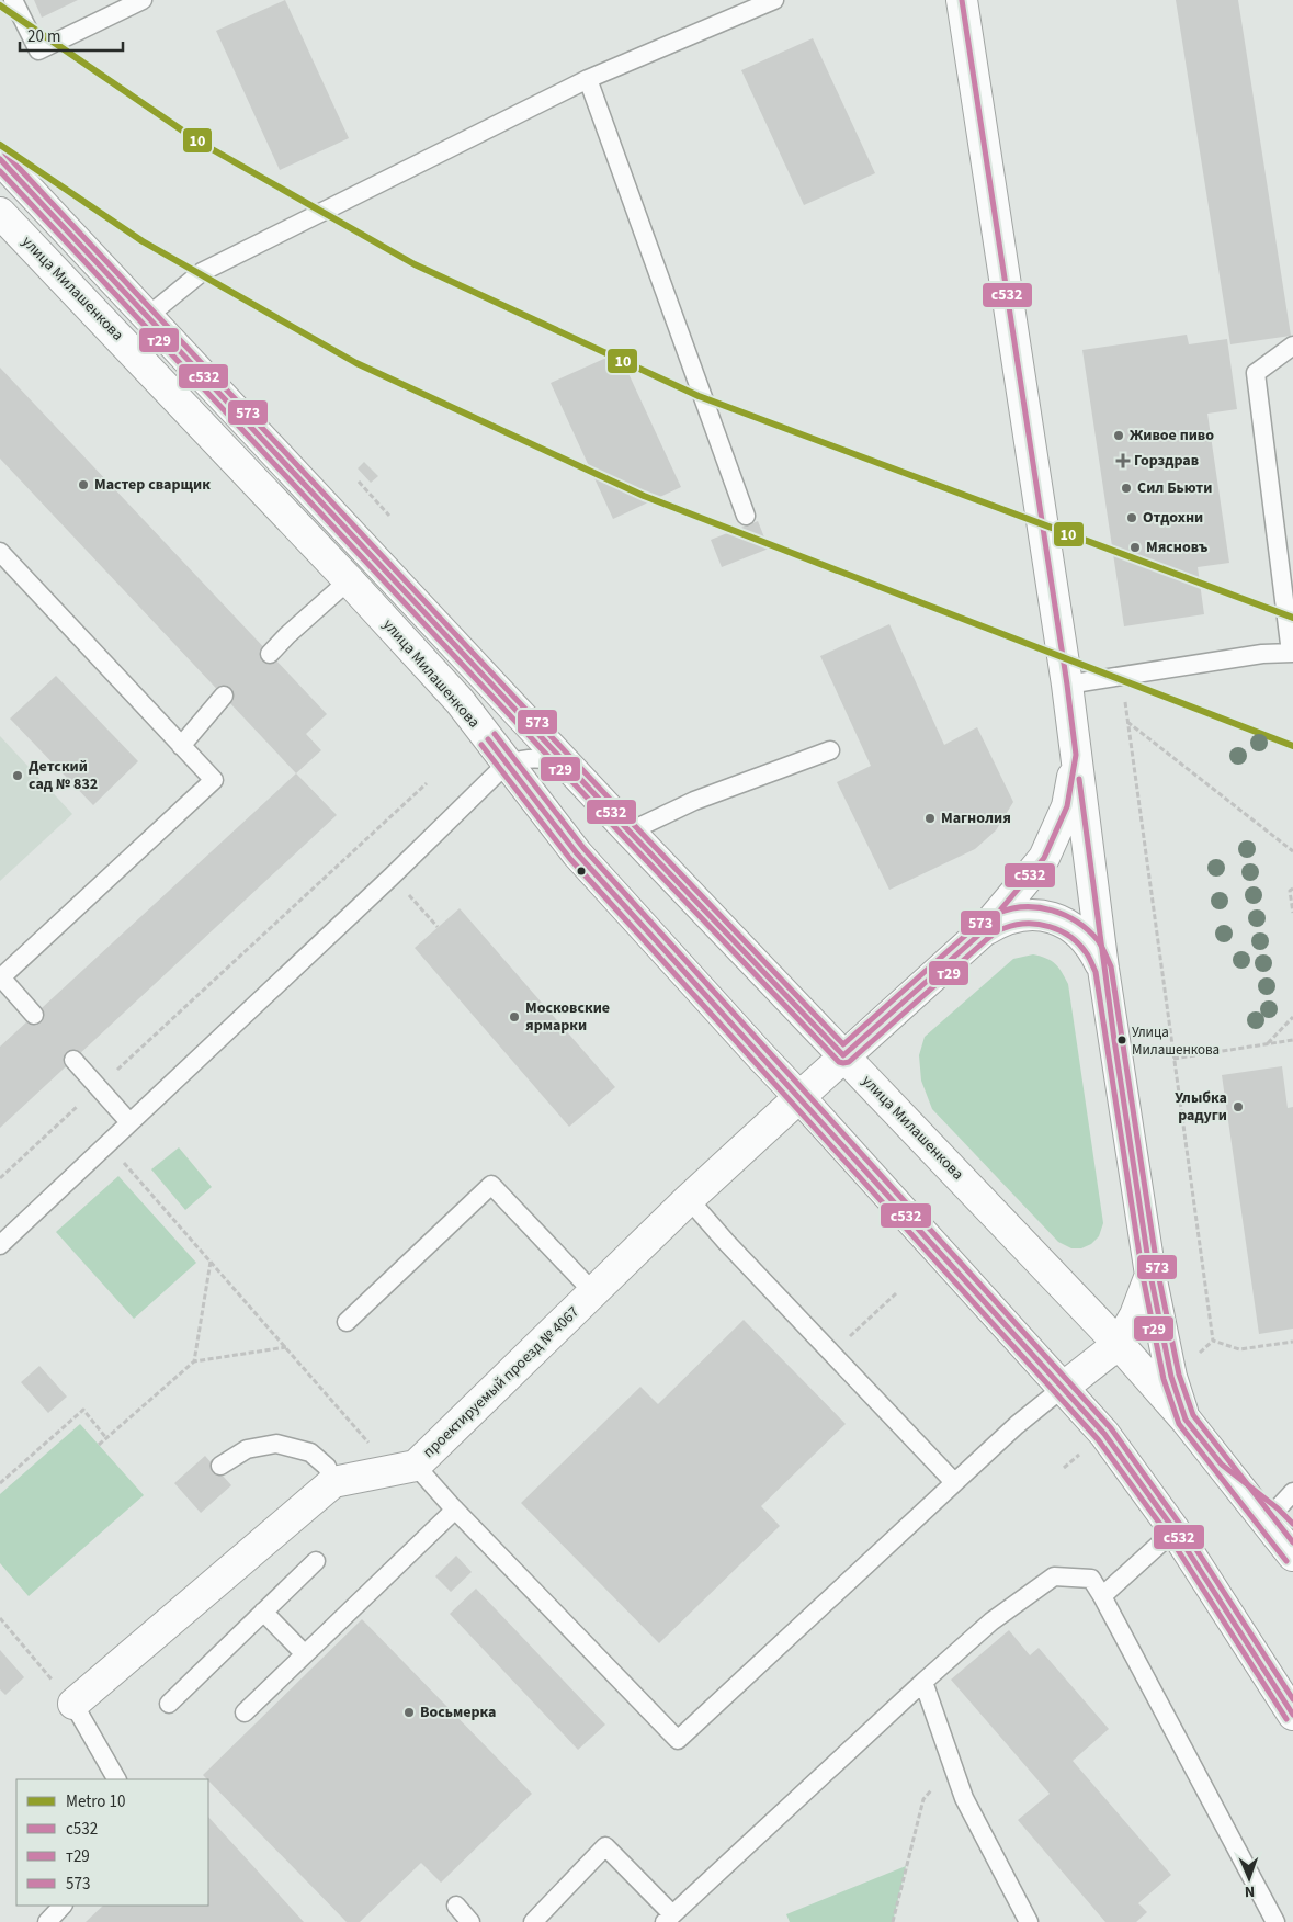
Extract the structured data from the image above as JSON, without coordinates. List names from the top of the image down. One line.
{"streets":{"main road":["улица Милашенкова","проектируемый проезд № 4067"]},"crossings":[["улица Милашенкова","проектируемый проезд № 4067"]],"places":{"other":["Живое пиво","Мастер сварщик","Сил Бьюти","Отдохни","Мясновъ","Детский сад № 832","Магнолия","Московские ярмарки","Улица Милашенкова","Улыбка радуги","Восьмерка"],"health":["Горздрав"]},"lines":["transit line с532","metro line 10","transit line 573","transit line т29"],"legend":["Metro 10","с532","т29","573"],"scale_bar":"20 m","north":"bottom"}
